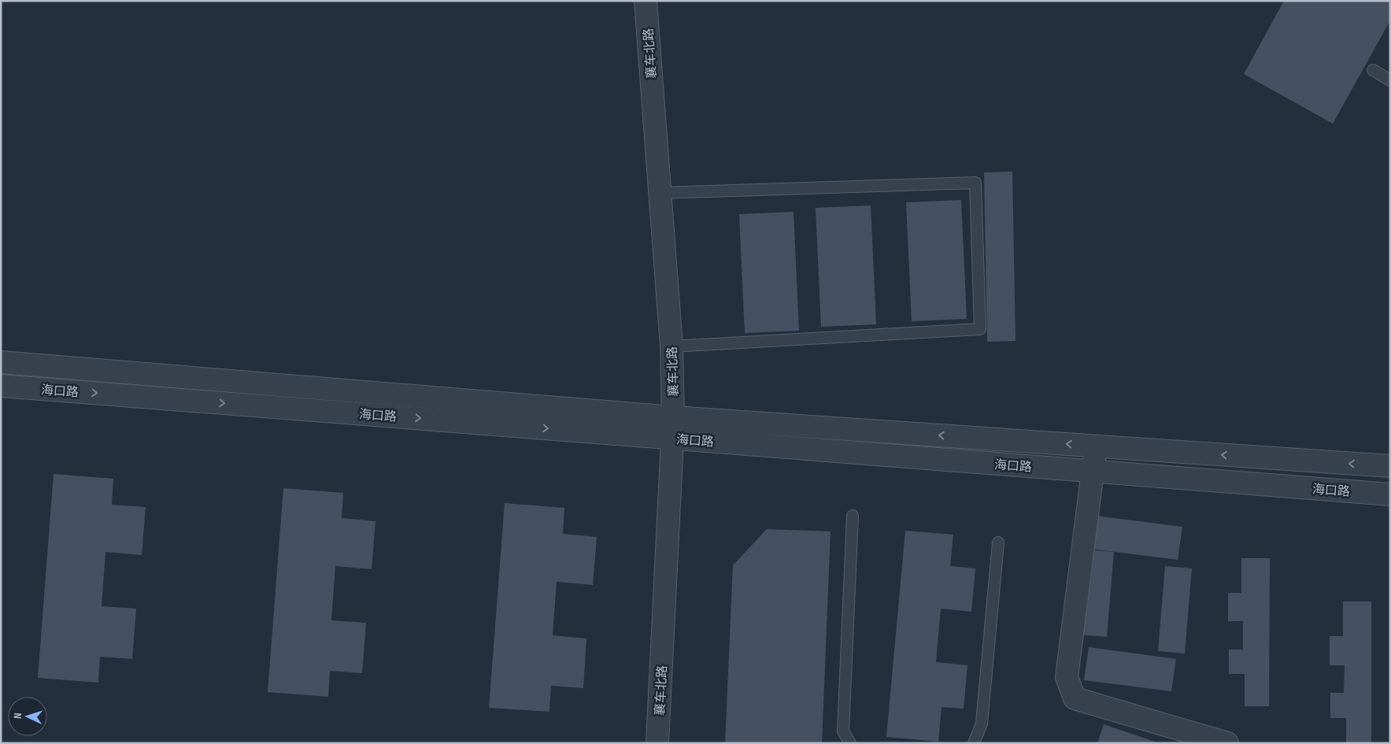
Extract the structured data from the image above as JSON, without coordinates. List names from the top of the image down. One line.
{"streets":{"street":["襄车北路","海口路"]},"crossings":[["襄车北路","海口路"]],"north":"left"}
